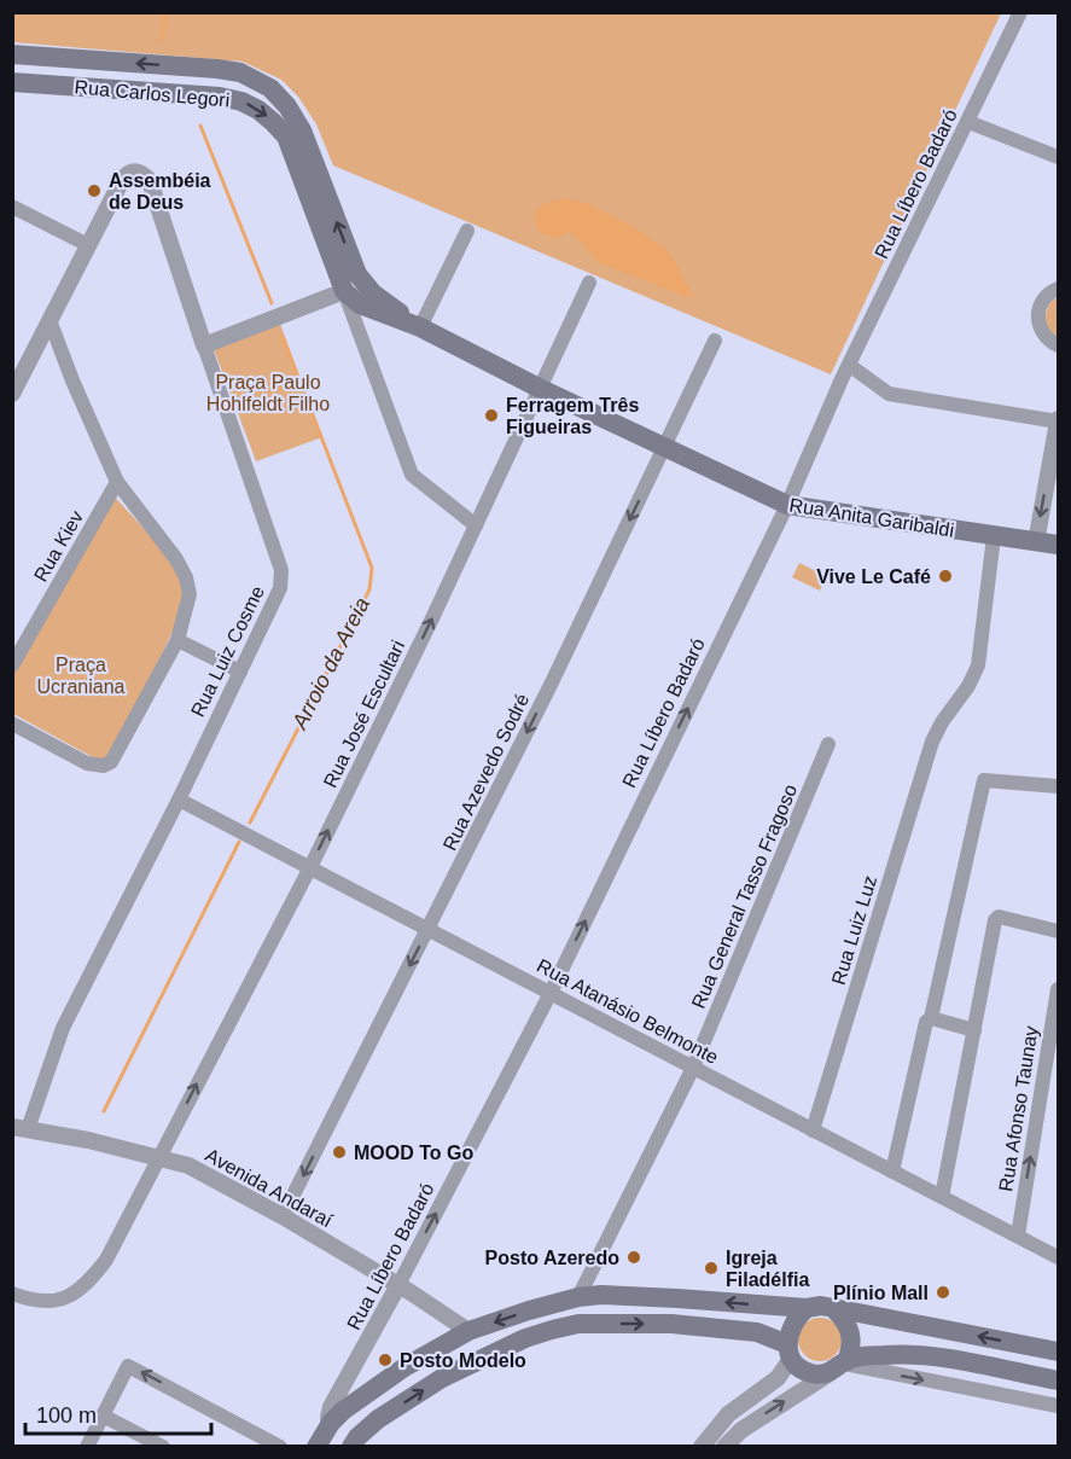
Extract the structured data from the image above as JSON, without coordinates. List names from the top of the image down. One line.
{"streets":{"main road":["Rua Carlos Legori","Rua Anita Garibaldi"],"street":["Rua Líbero Badaró","Rua Kiev","Rua Luiz Cosme","Rua José Escultari","Rua Azevedo Sodré","Rua General Tasso Fragoso","Rua Luiz Luz","Rua Atanásio Belmonte","Rua Afonso Taunay","Avenida Andaraí"]},"crossings":[["Rua Carlos Legori","Rua Anita Garibaldi"],["Rua Carlos Legori","Rua José Escultari"],["Rua Líbero Badaró","Rua Anita Garibaldi"],["Rua Líbero Badaró","Rua Atanásio Belmonte"],["Rua Líbero Badaró","Avenida Andaraí"],["Rua Anita Garibaldi","Rua José Escultari"],["Rua Anita Garibaldi","Rua Azevedo Sodré"],["Rua Anita Garibaldi","Rua Luiz Luz"],["Rua Luiz Cosme","Rua Atanásio Belmonte"],["Rua Luiz Cosme","Avenida Andaraí"],["Rua José Escultari","Rua Atanásio Belmonte"],["Rua José Escultari","Avenida Andaraí"],["Rua Azevedo Sodré","Rua Atanásio Belmonte"],["Rua Azevedo Sodré","Avenida Andaraí"],["Rua General Tasso Fragoso","Rua Atanásio Belmonte"],["Rua Luiz Luz","Rua Atanásio Belmonte"],["Rua Atanásio Belmonte","Rua Afonso Taunay"]],"one_way":["Rua Líbero Badaró","Rua José Escultari","Rua Azevedo Sodré"],"water":["Arroio da Areia"],"parks":["Praça Paulo Hohlfeldt Filho","Praça Ucraniana"],"places":["Assembéia de Deus","Ferragem Três Figueiras","Vive Le Café","MOOD To Go","Posto Azeredo","Igreja Filadélfia","Plínio Mall","Posto Modelo"],"scale_bar":"100 m"}
